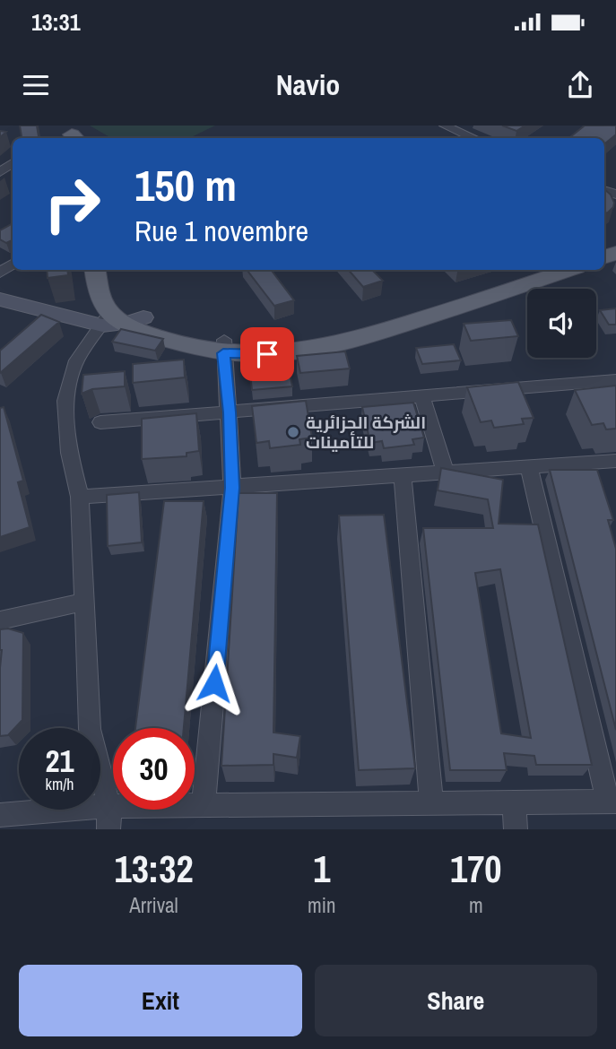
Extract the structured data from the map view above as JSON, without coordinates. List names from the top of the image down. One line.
{"places":["الشركة الجزائرية للتأمينات"],"page":{"status":"13:31","header":"Navio","turn":["150 m","Rue 1 novembre"],"speed":"21 km/h","limit":"30","eta":["13:32","Arrival","1","min","170","m"],"buttons":["Exit","Share"]}}
